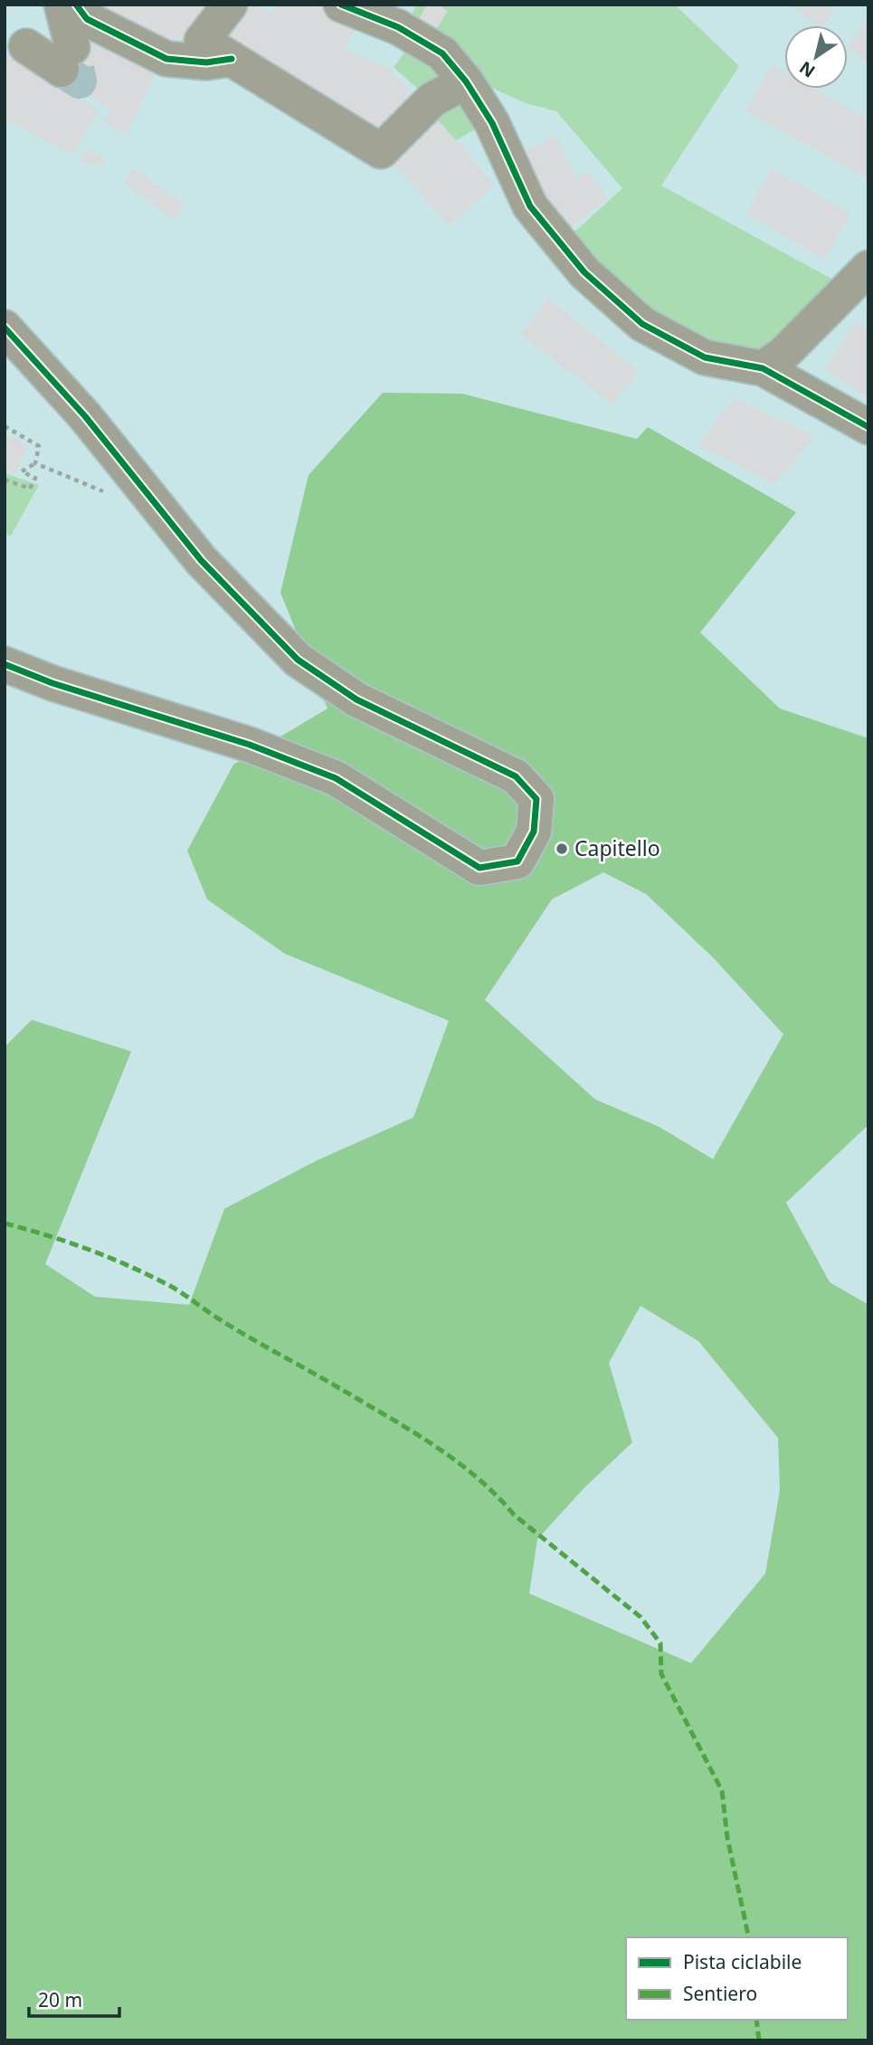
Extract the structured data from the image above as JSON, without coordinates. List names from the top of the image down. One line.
{"places":["Capitello"],"legend":["Pista ciclabile","Sentiero"],"scale_bar":"20 m","north":"bottom left"}
